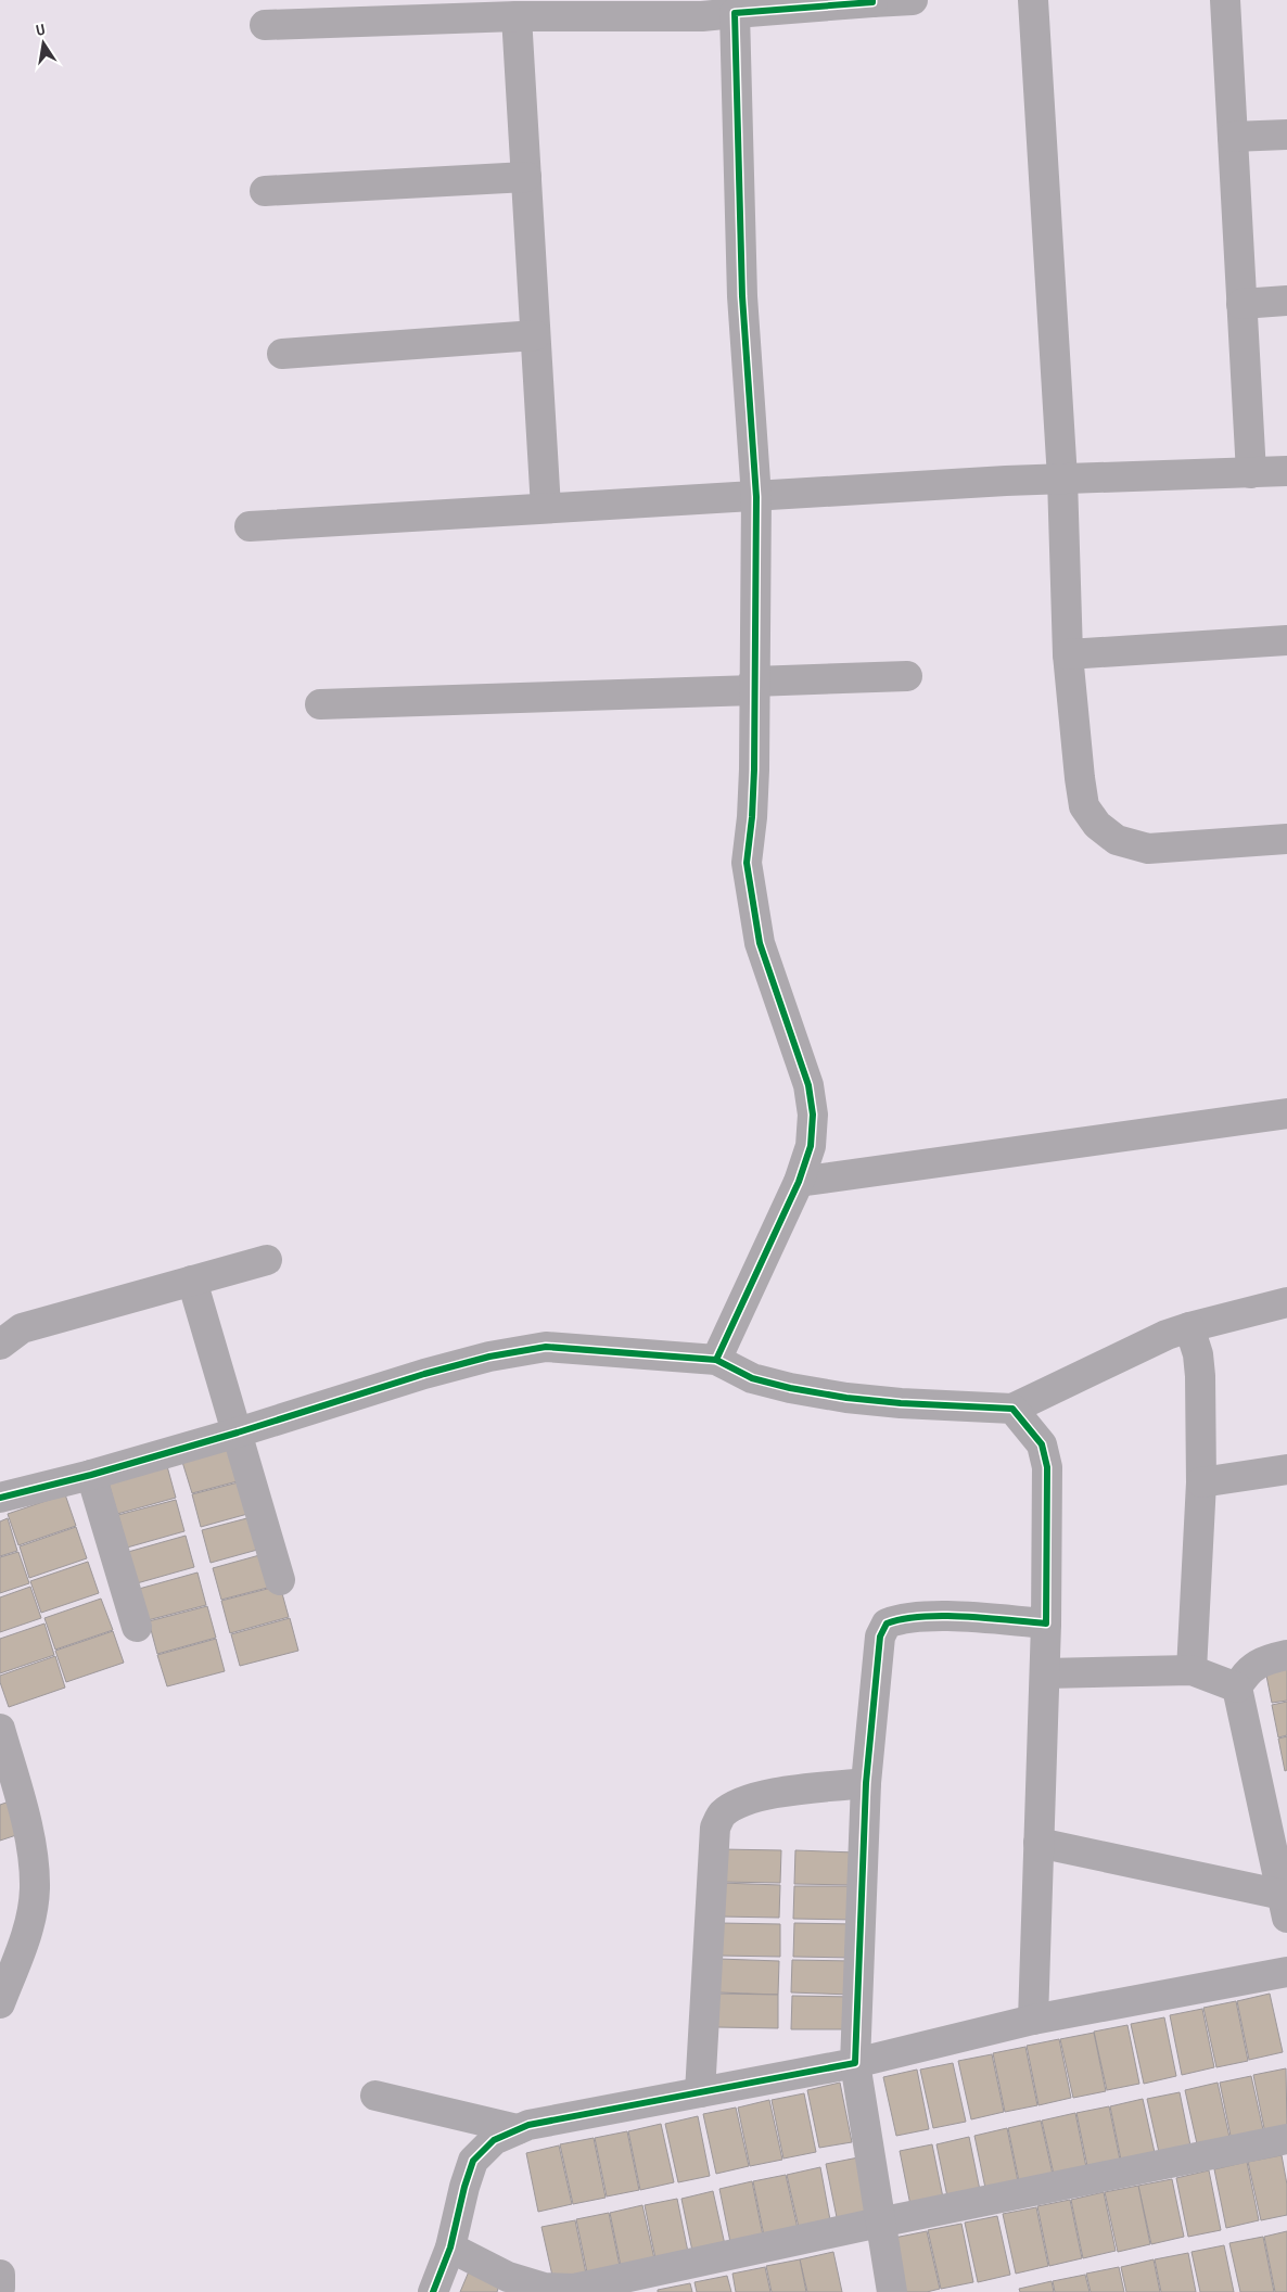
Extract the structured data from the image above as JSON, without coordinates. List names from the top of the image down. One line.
{"north":"top"}
